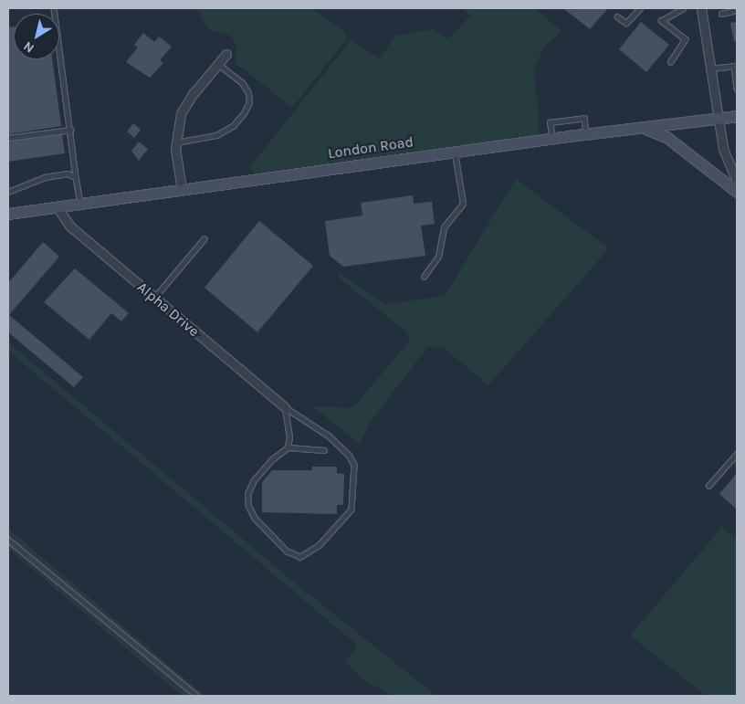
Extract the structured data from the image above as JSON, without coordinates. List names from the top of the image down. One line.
{"streets":{"street":["London Road","Alpha Drive"]},"crossings":[["London Road","Alpha Drive"]],"north":"bottom left"}
